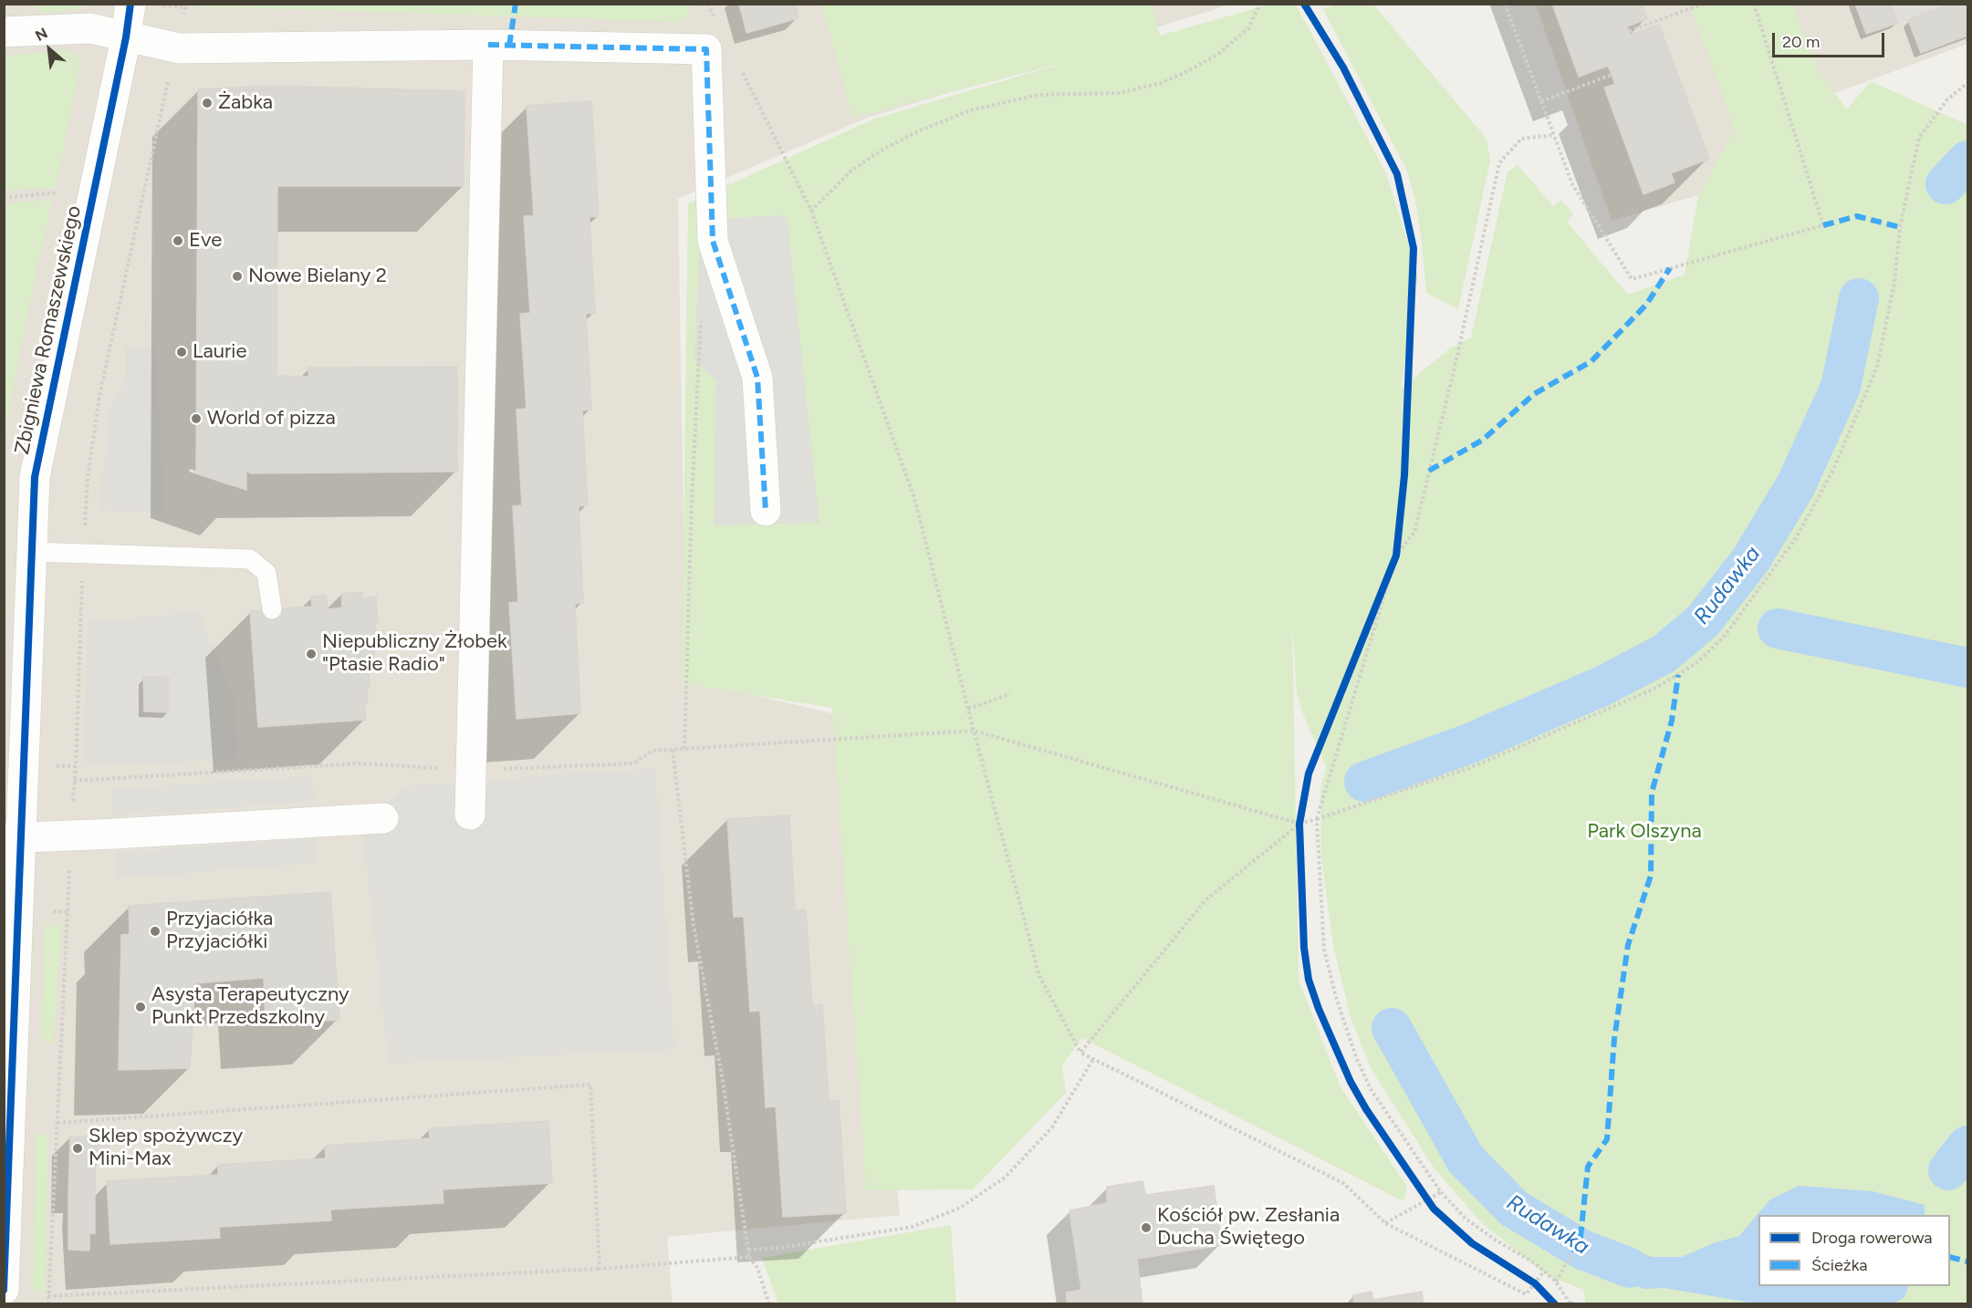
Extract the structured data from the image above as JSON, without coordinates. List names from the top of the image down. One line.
{"streets":{"street":["Zbigniewa Romaszewskiego"]},"water":["Rudawka"],"parks":["Park Olszyna"],"places":["Żabka","Eve","Nowe Bielany 2","Laurie","World of pizza","Niepubliczny Żłobek \"Ptasie Radio\"","Przyjaciółka Przyjaciółki","Asysta Terapeutyczny Punkt Przedszkolny","Sklep spożywczy Mini-Max","Kościół pw. Zesłania Ducha Świętego"],"legend":["Droga rowerowa","Ścieżka"],"scale_bar":"20 m","north":"top left"}
